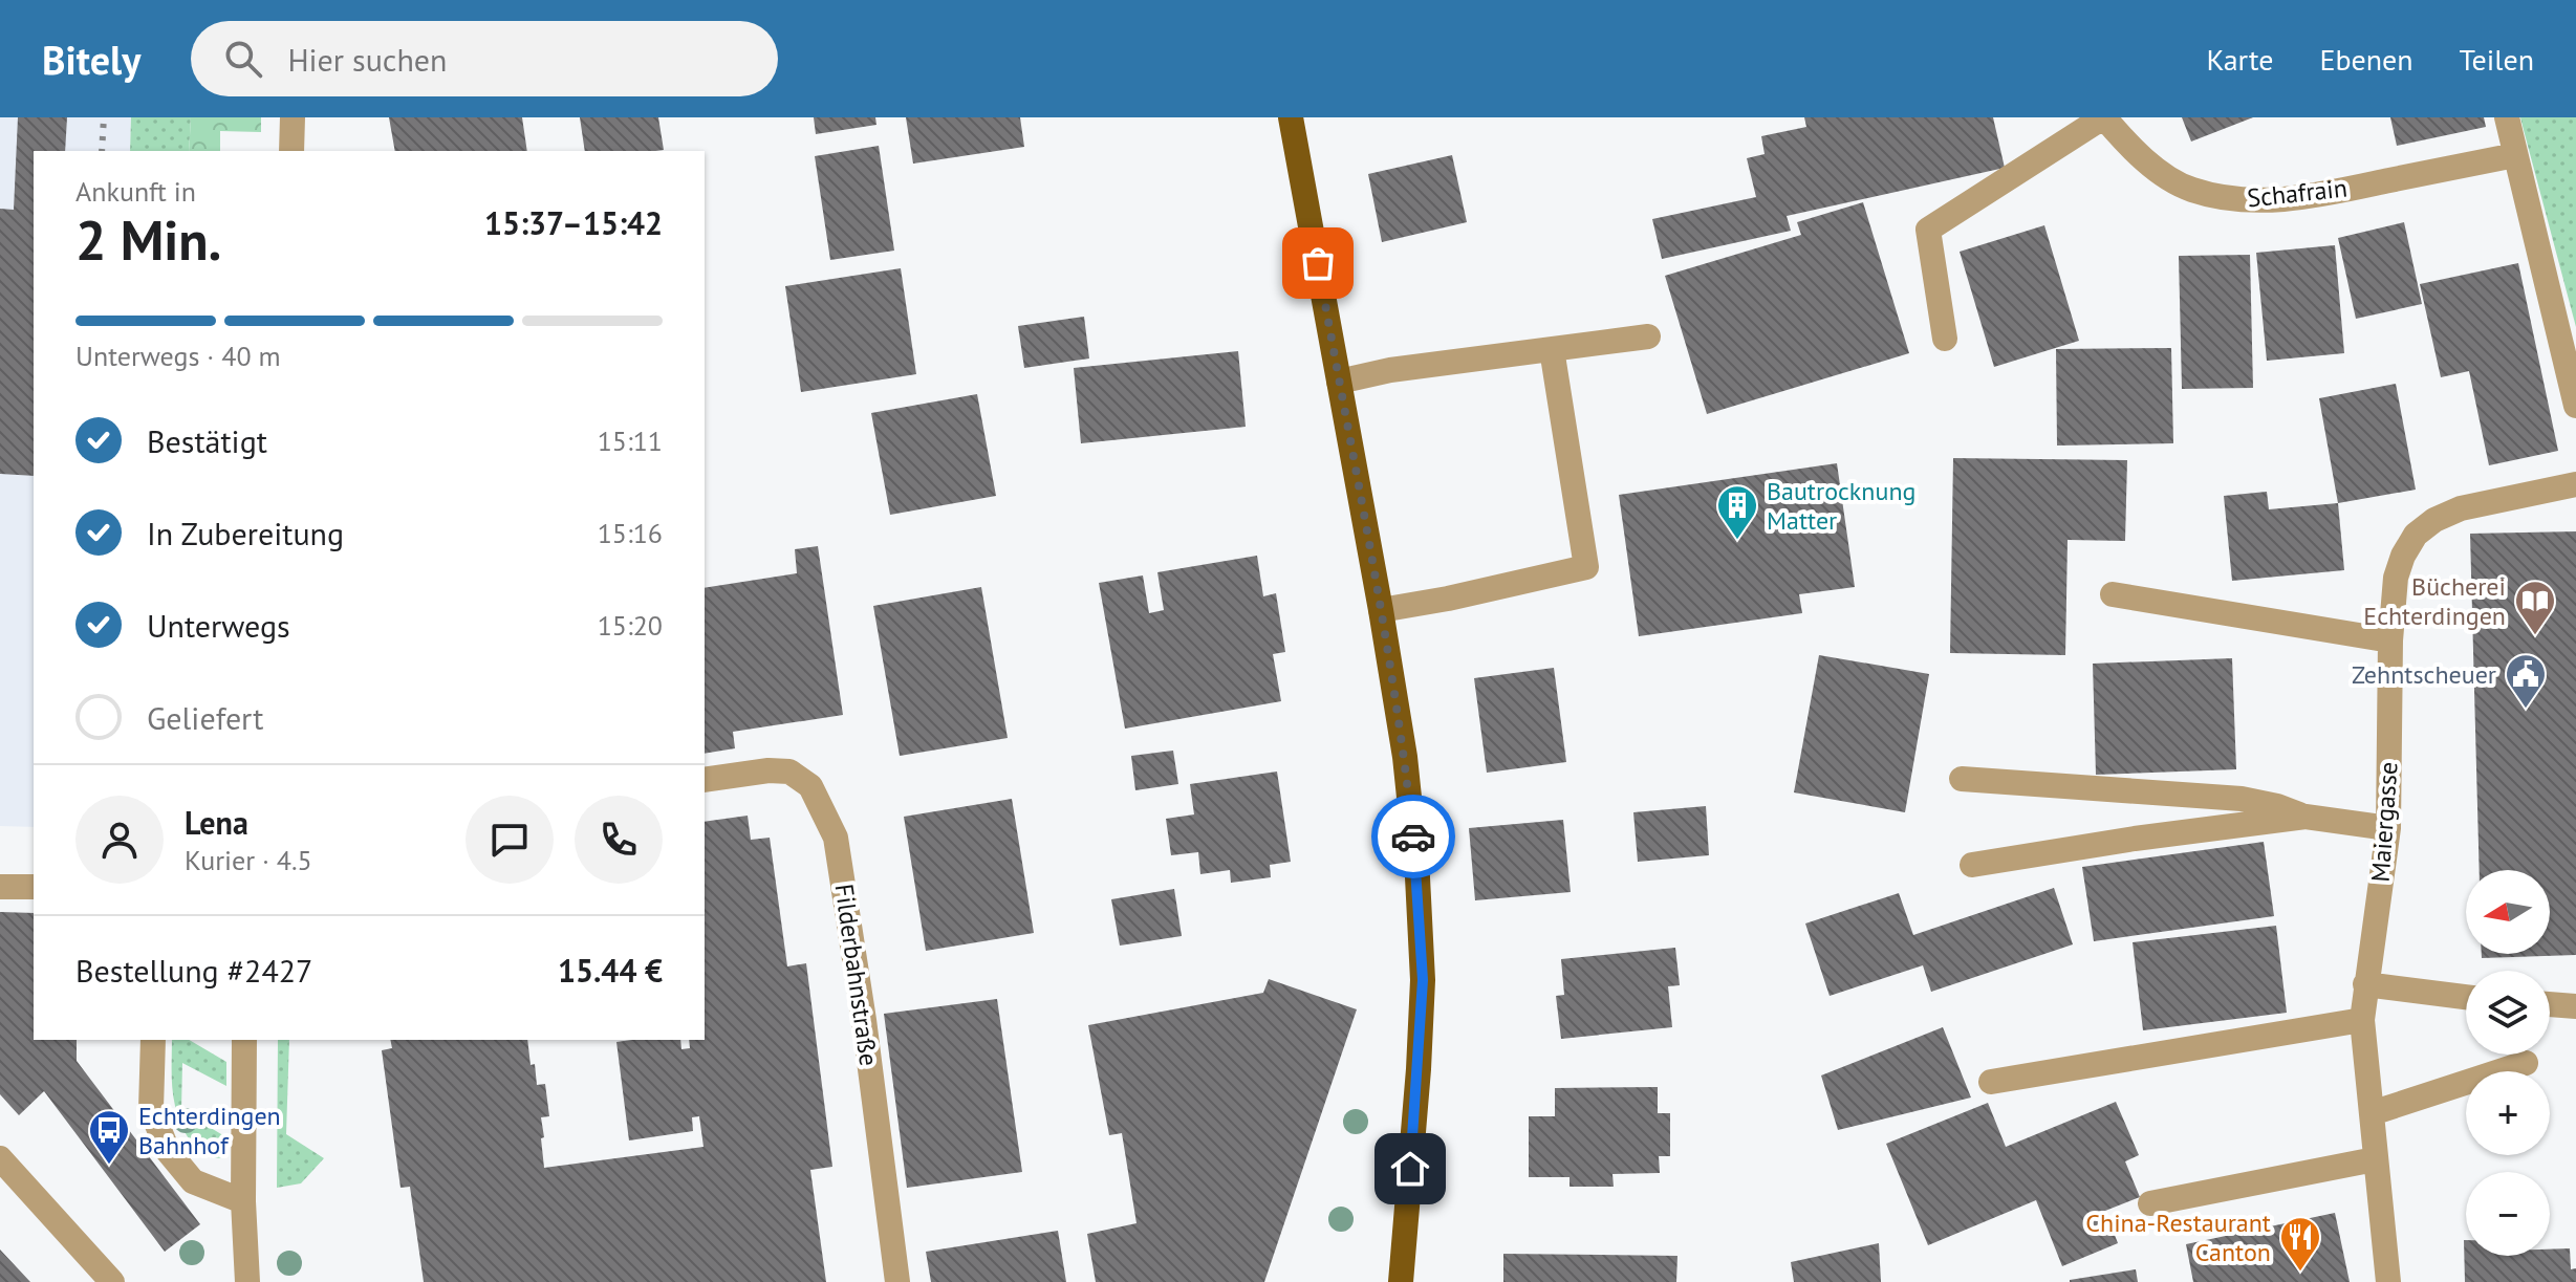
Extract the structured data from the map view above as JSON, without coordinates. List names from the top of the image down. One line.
{"streets":{"street":["Schafrain","Maiergasse","Filderbahnstraße"]},"places":{"building":["Bautrocknung Matter"],"library":["Bücherei Echterdingen"],"public building":["Zehntscheuer"],"bus stop":["Echterdingen Bahnhof"],"restaurant":["China-Restaurant Canton"]},"north":"left","page":{"header":"Bitely","search":"Hier suchen","nav":["Karte","Ebenen","Teilen"],"heading":["2 Min.","Ankunft in","15:37–15:42"],"panel":["Lena","Kurier · 4.5","Bestellung #2427","15.44 €"],"bar":"Unterwegs · 40 m","list":[["Bestätigt","15:11"],["In Zubereitung","15:16"],["Unterwegs","15:20"],"Geliefert"],"map_buttons":["+","−"]}}
